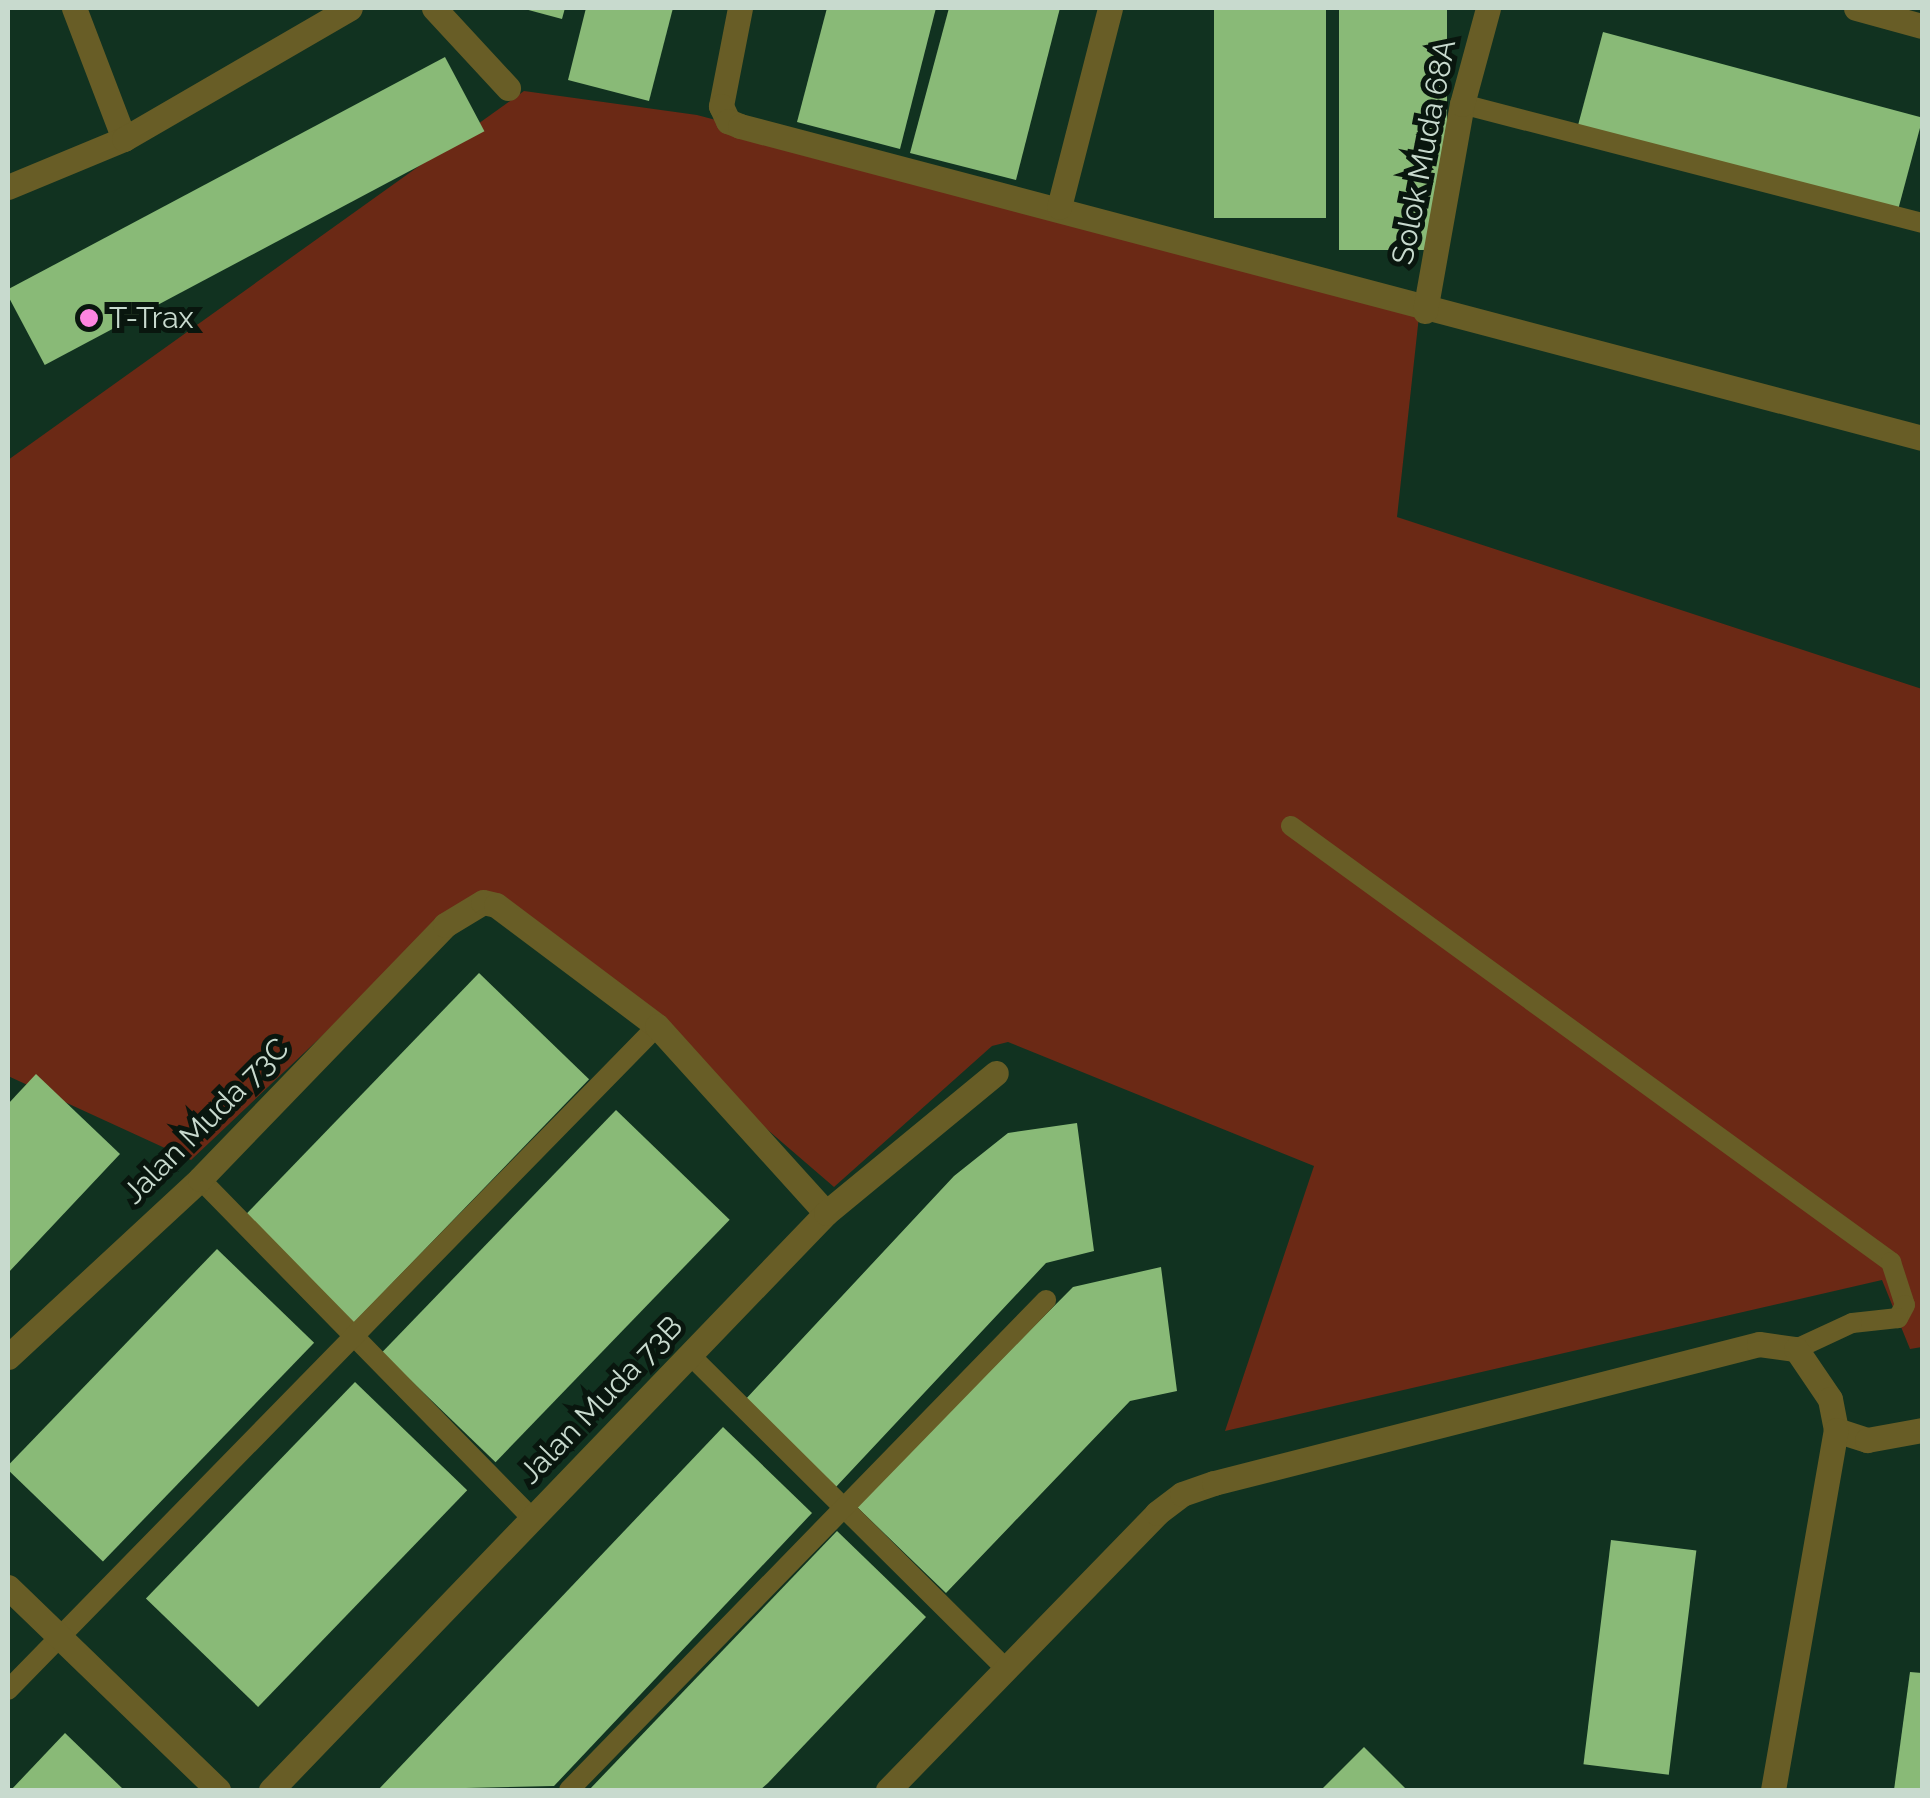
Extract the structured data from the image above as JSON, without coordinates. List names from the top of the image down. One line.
{"streets":{"street":["Solok Muda 68A","Jalan Muda 73C","Jalan Muda 73B"]},"places":["T-Trax"]}
